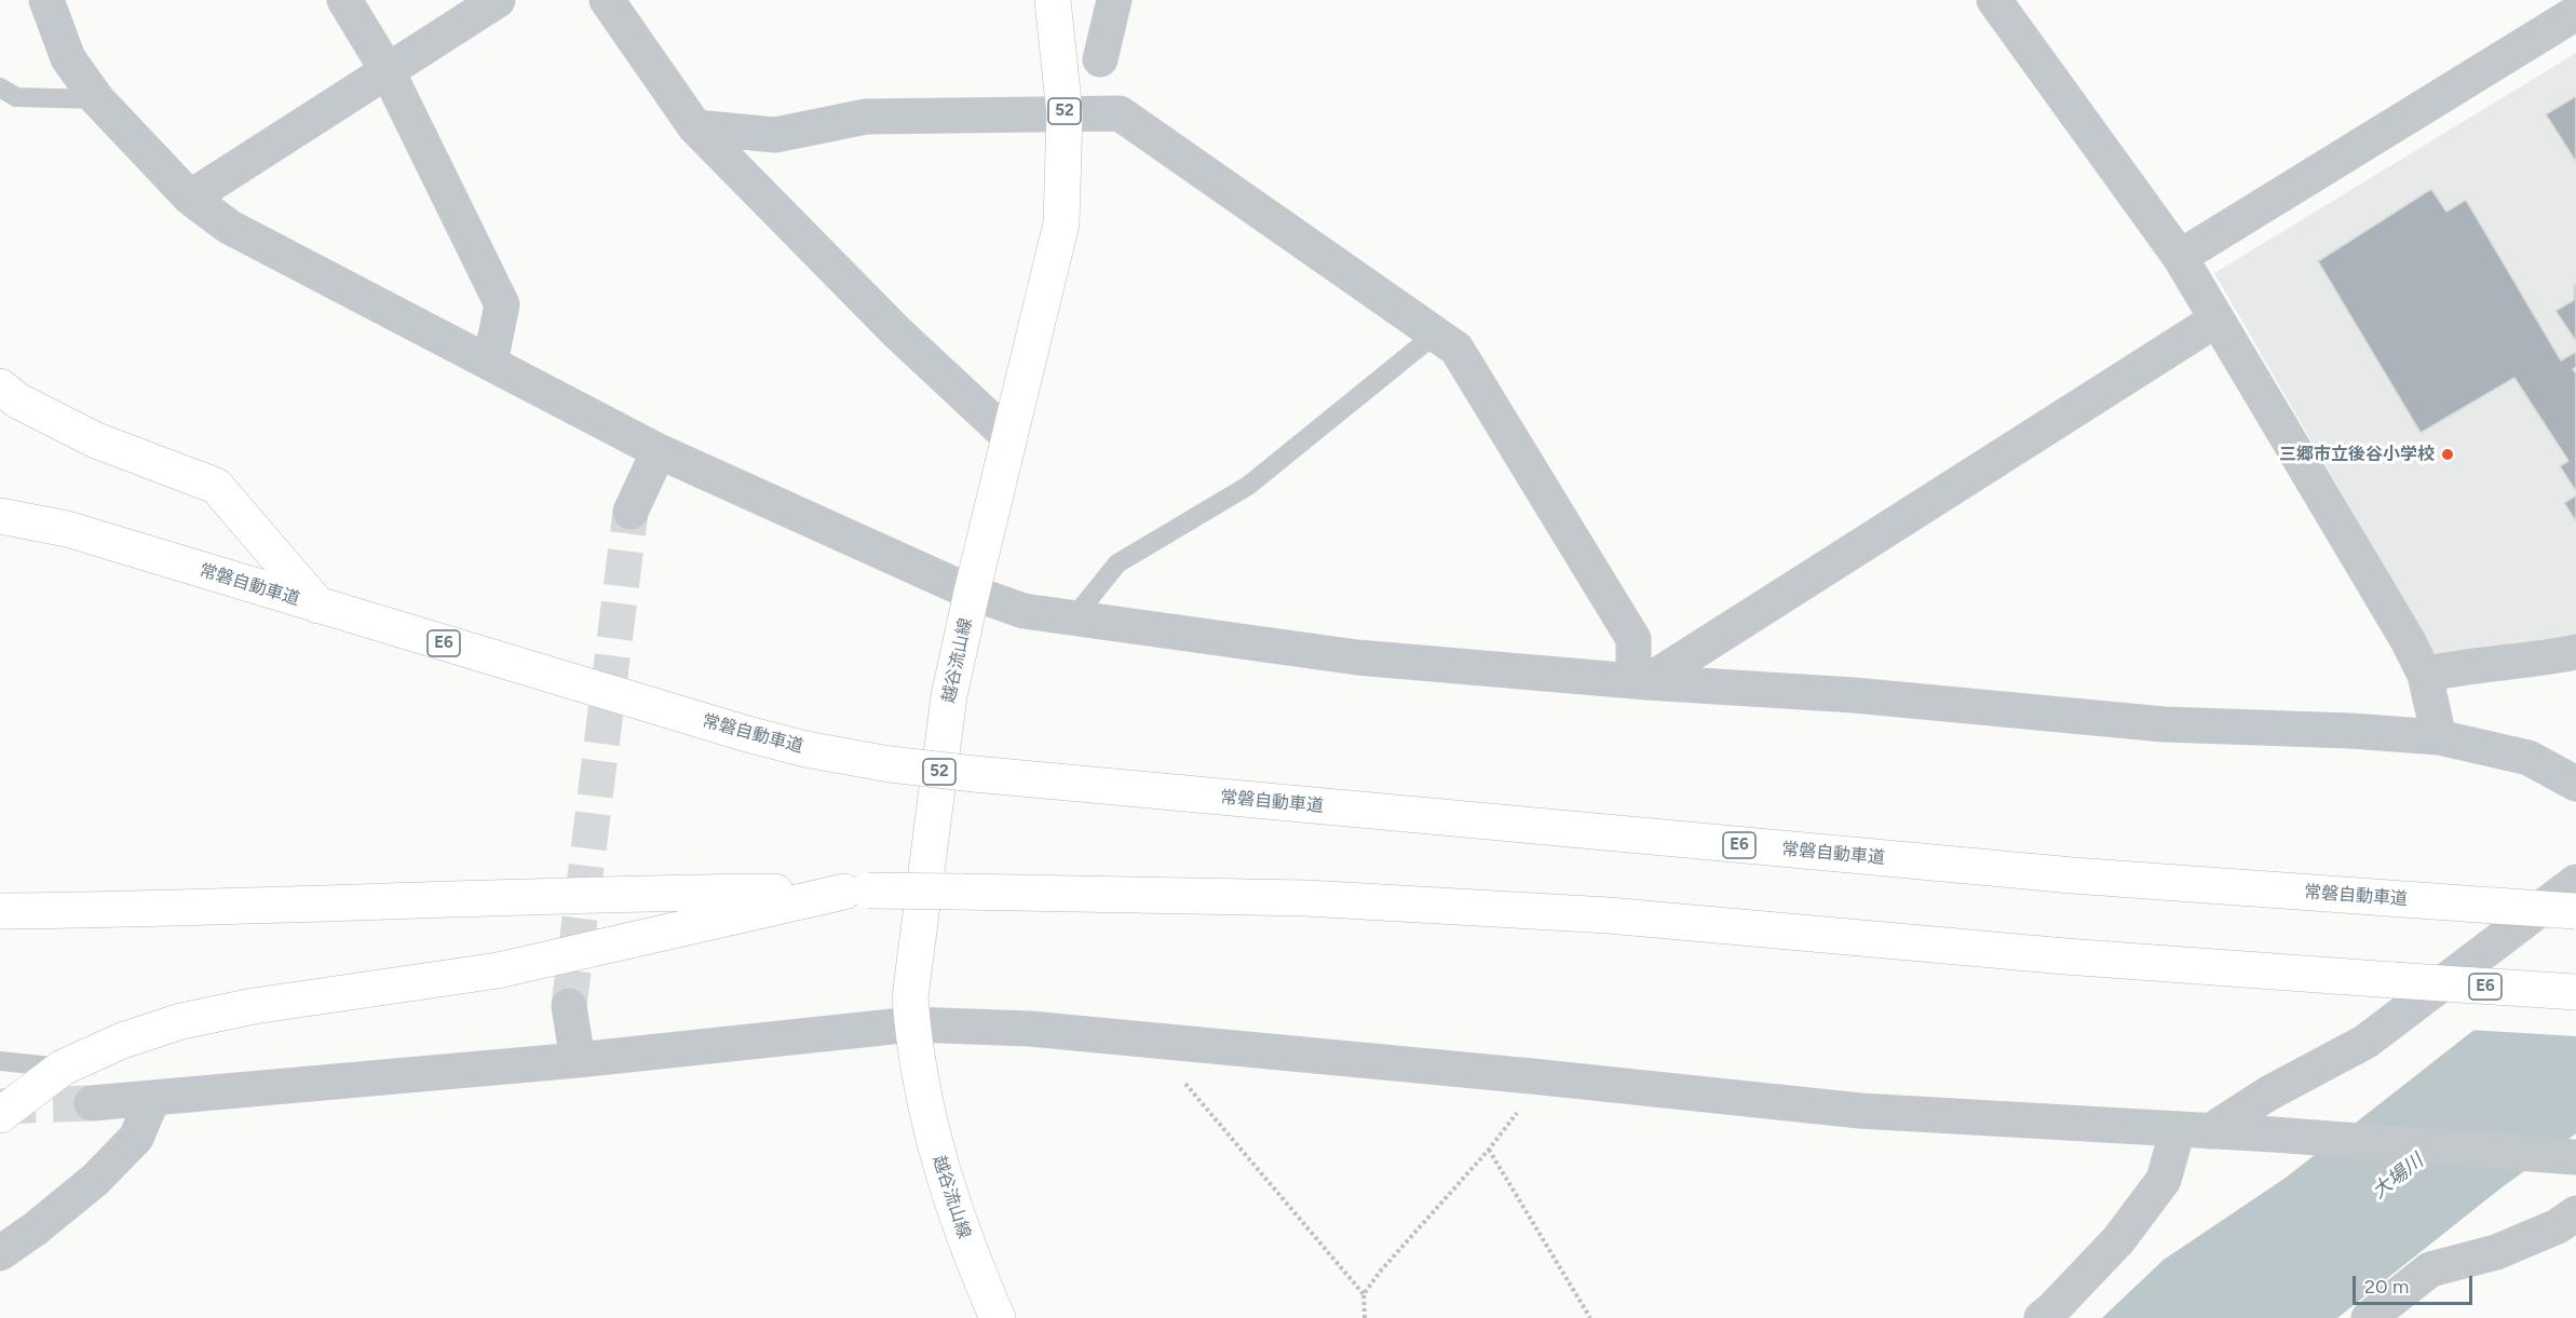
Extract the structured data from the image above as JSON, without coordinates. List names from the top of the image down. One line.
{"streets":{"main road":["52","常磐自動車道","E6","越谷流山線"]},"water":["大場川"],"places":["三郷市立後谷小学校"],"scale_bar":"20 m"}
